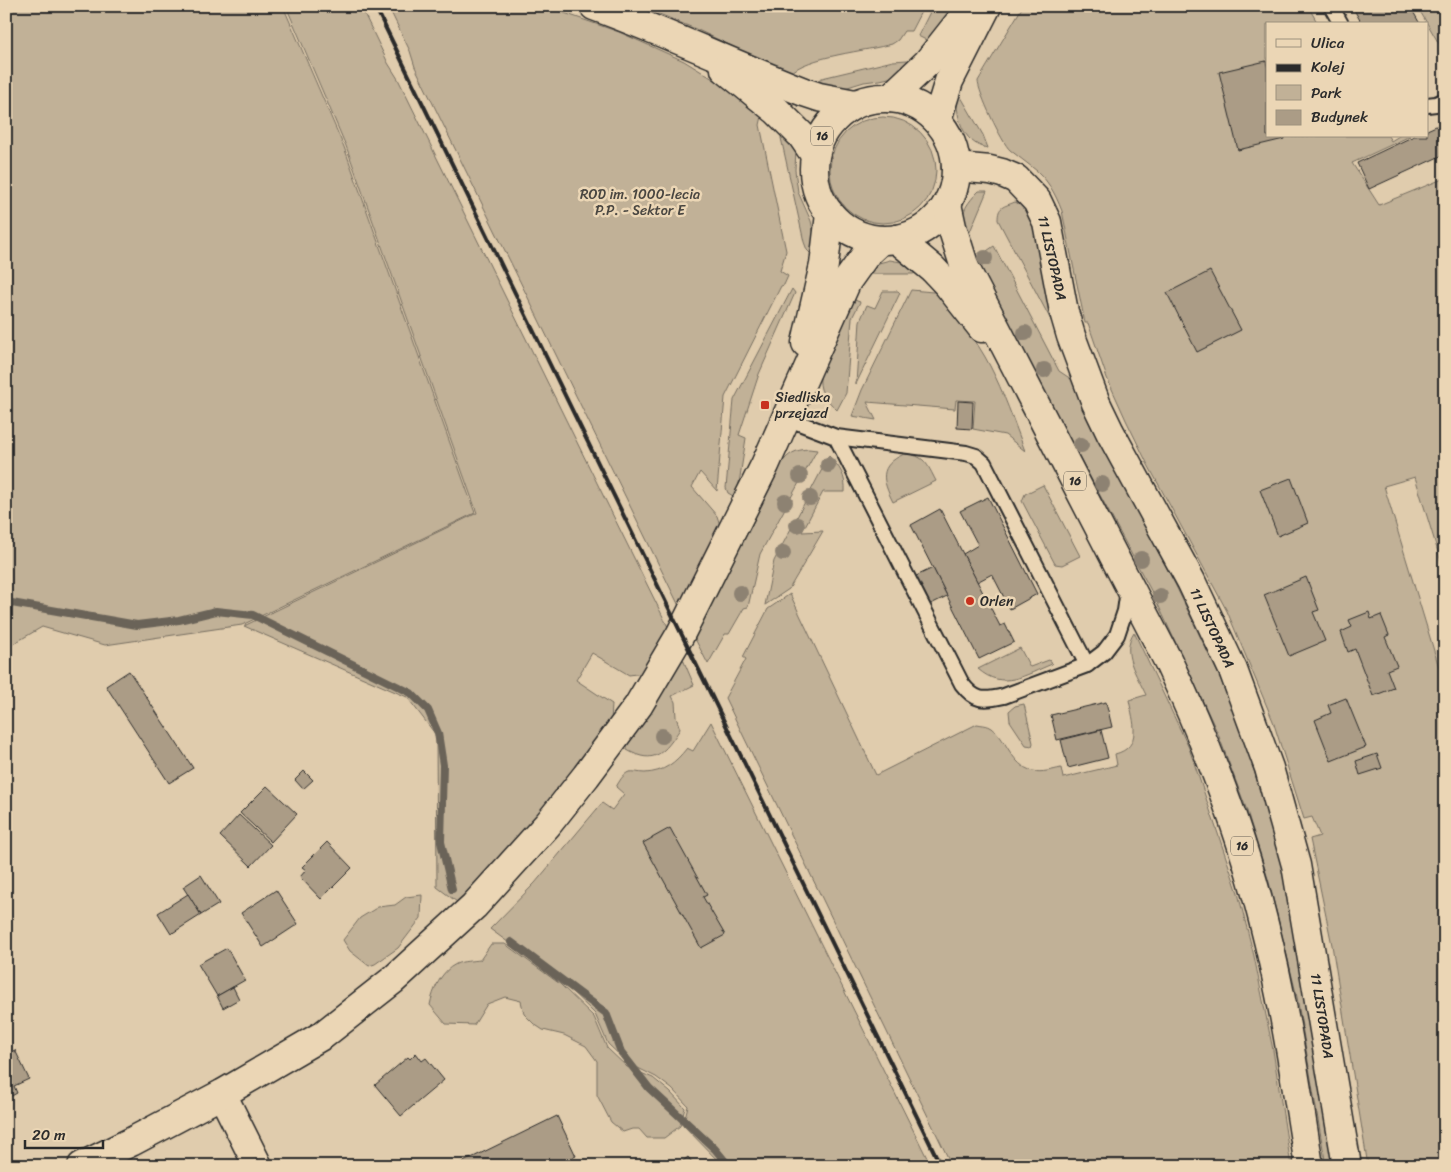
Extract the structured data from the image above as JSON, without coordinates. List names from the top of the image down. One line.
{"streets":{"main road":["16","11 LISTOPADA"]},"crossings":[["16","11 LISTOPADA"]],"parks":["ROD im. 1000-lecia P.P. - Sektor E"],"places":{"transit":["Siedliska przejazd"],"other":["Orlen"]},"legend":["Ulica","Kolej","Park","Budynek"],"scale_bar":"20 m"}
